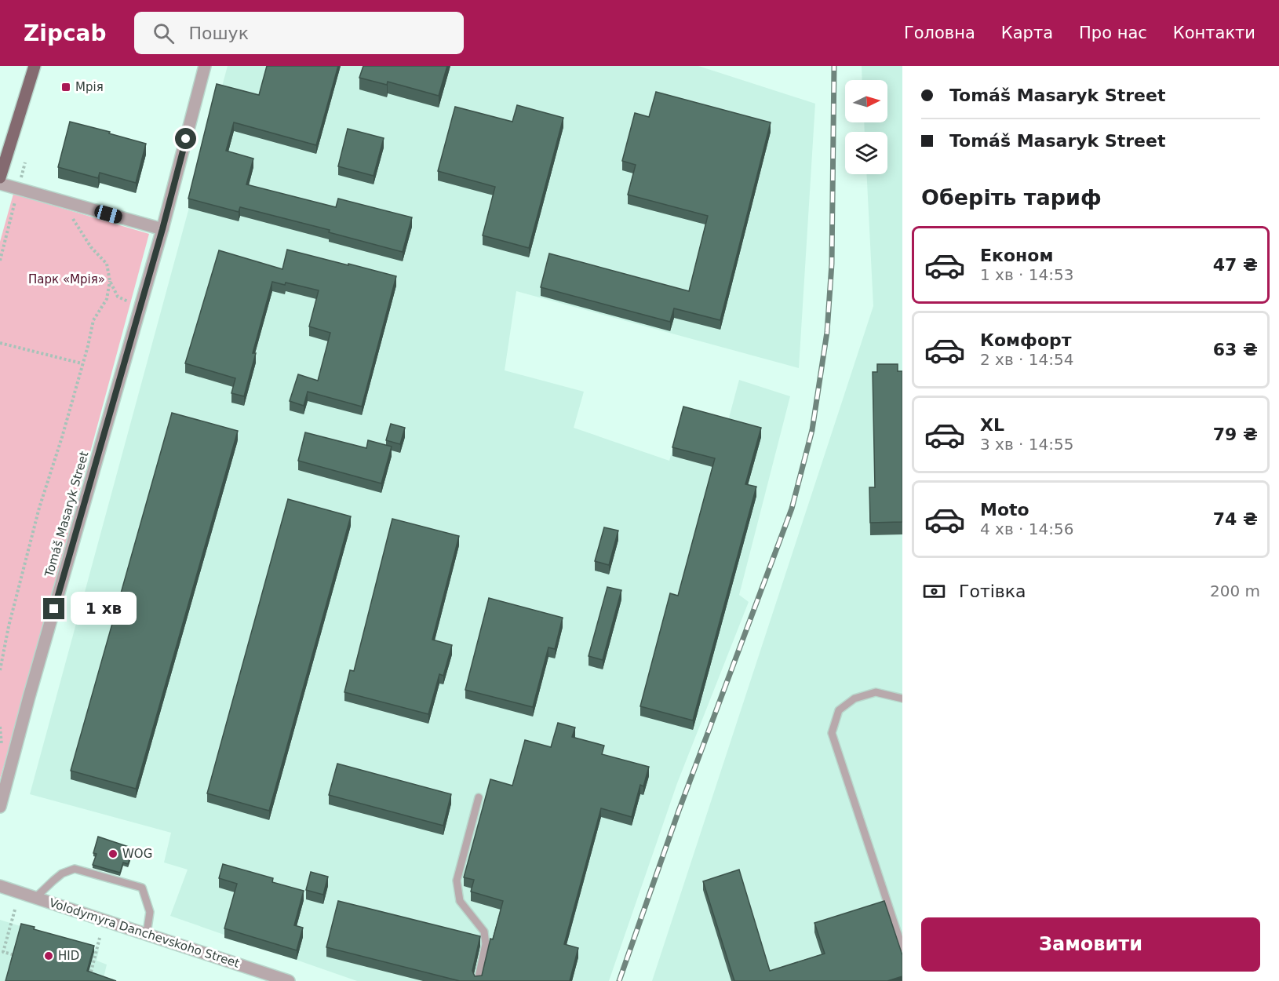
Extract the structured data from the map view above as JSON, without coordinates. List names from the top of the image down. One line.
{"streets":{"street":["Tomáš Masaryk Street","Volodymyra Danchevskoho Street"]},"parks":["Парк «Мрія»"],"places":{"transit":["Мрія"],"other":["WOG","HID"]},"north":"right","page":{"header":"Zipcab","search":"Пошук","nav":["Головна","Карта","Про нас","Контакти"],"banner":["Tomáš Masaryk Street","Tomáš Masaryk Street"],"heading":"Оберіть тариф","list":[{"name":"Економ","note":"1 хв · 14:53","value":"47 ₴"},{"name":"Комфорт","note":"2 хв · 14:54","value":"63 ₴"},{"name":"XL","note":"3 хв · 14:55","value":"79 ₴"},{"name":"Moto","note":"4 хв · 14:56","value":"74 ₴"}],"pay":["Готівка","200 m"],"bubble":"1 хв","buttons":"Замовити"}}
